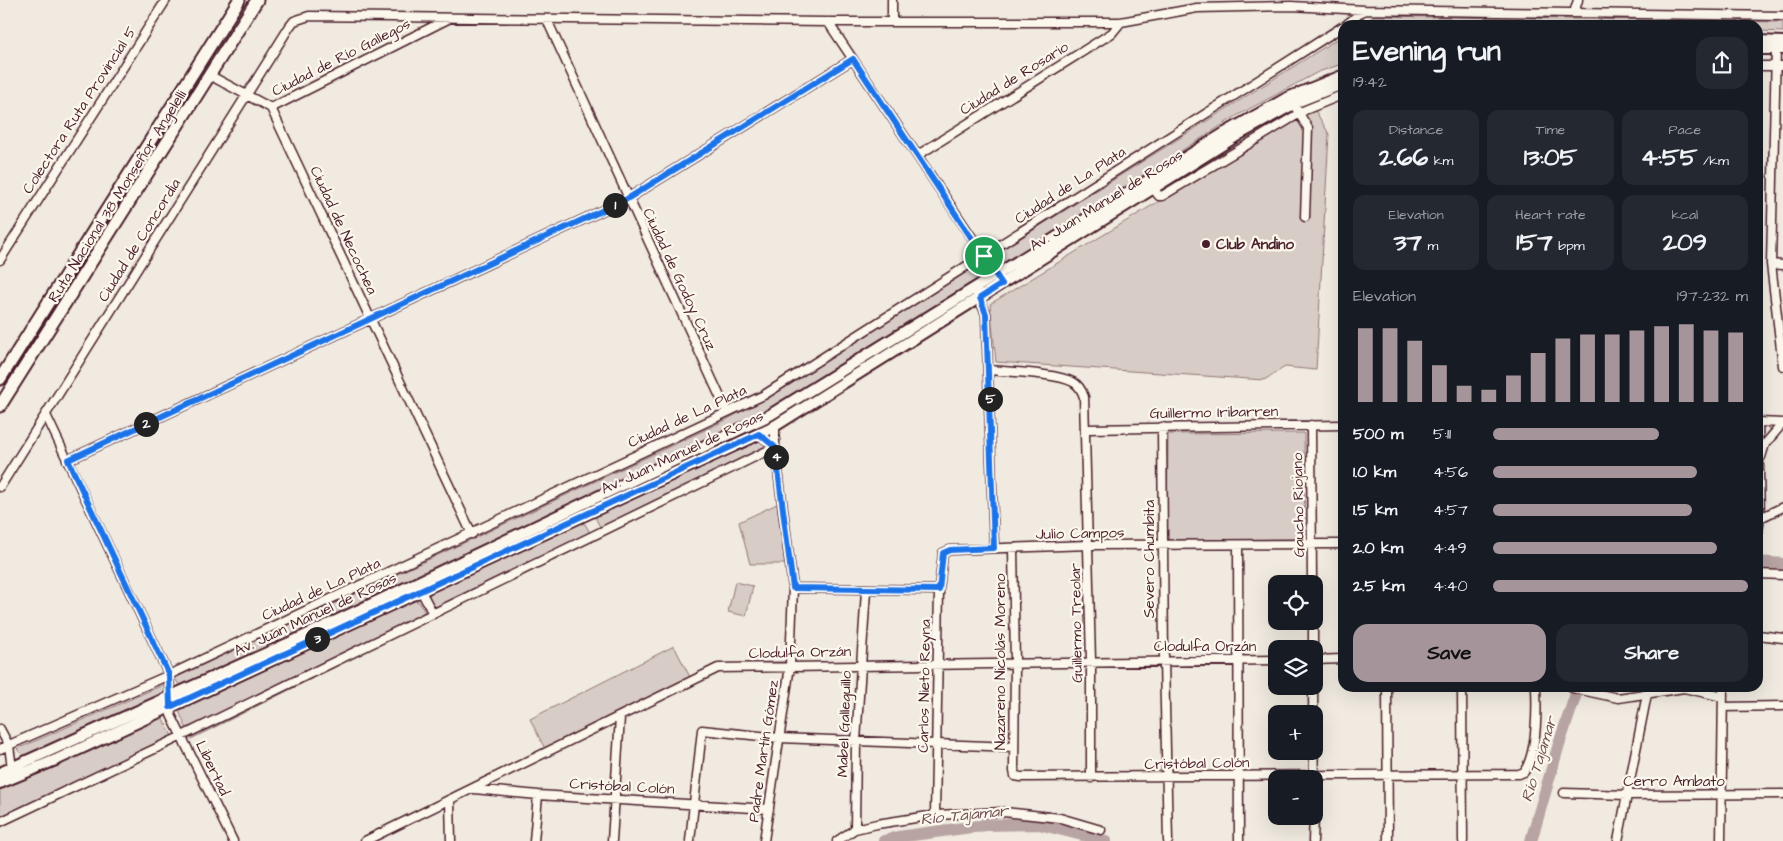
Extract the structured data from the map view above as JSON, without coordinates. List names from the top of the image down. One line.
{"streets":{"highway":["Ruta Nacional 38 Monseñor Angelelli"],"main road":["Av. Juan Manuel de Rosas"],"street":["Ciudad de Río Gallegos","Ciudad de Rosario","Colectora Ruta Provincial 5","Ciudad de La Plata","Ciudad de Necochea","Ciudad de Concordia","Ciudad de Godoy Cruz","Guillermo Iribarren","Gaucho Riojano","Julio Campos","Severo Chumbita","Guillermo Treolar","Clodulfa Orzán","Nazareno Nicolás Moreno","Carlos Nieto Reyna","Mabel Galleguillo","Padre Martín Gómez","Cristóbal Colón","Libertad","Cerro Ambato"]},"crossings":[["Ciudad de Río Gallegos","Ciudad de Necochea"],["Ciudad de Río Gallegos","Ciudad de Concordia"],["Ciudad de La Plata","Ciudad de Necochea"],["Ciudad de La Plata","Ciudad de Godoy Cruz"],["Ciudad de La Plata","Libertad"],["Av. Juan Manuel de Rosas","Padre Martín Gómez"],["Av. Juan Manuel de Rosas","Libertad"],["Guillermo Iribarren","Gaucho Riojano"],["Guillermo Iribarren","Severo Chumbita"],["Guillermo Iribarren","Guillermo Treolar"],["Gaucho Riojano","Julio Campos"],["Julio Campos","Severo Chumbita"],["Julio Campos","Guillermo Treolar"],["Julio Campos","Nazareno Nicolás Moreno"],["Julio Campos","Carlos Nieto Reyna"],["Severo Chumbita","Clodulfa Orzán"],["Severo Chumbita","Cristóbal Colón"],["Guillermo Treolar","Clodulfa Orzán"],["Guillermo Treolar","Cristóbal Colón"],["Clodulfa Orzán","Nazareno Nicolás Moreno"],["Clodulfa Orzán","Carlos Nieto Reyna"],["Clodulfa Orzán","Mabel Galleguillo"],["Clodulfa Orzán","Padre Martín Gómez"],["Clodulfa Orzán","Cristóbal Colón"],["Nazareno Nicolás Moreno","Cristóbal Colón"],["Padre Martín Gómez","Cristóbal Colón"]],"water":["Río Tajamar"],"places":["Club Andino"],"page":{"heading":["Evening run","19:42"],"stats":[["Distance","2.66 km"],["Time","13:05"],["Pace","4:55 /km"],["Elevation","37 m"],["Heart rate","157 bpm"],["kcal","209"]],"pins":["1","5","2","4","3"],"chart":["Elevation","197–232 m"],"list":[{"name":"500 m","note":"5:11"},{"name":"1.0 km","note":"4:56"},{"name":"1.5 km","note":"4:57"},{"name":"2.0 km","note":"4:49"},{"name":"2.5 km","note":"4:40"}],"map_buttons":["+","−"],"buttons":["Save","Share"]}}
